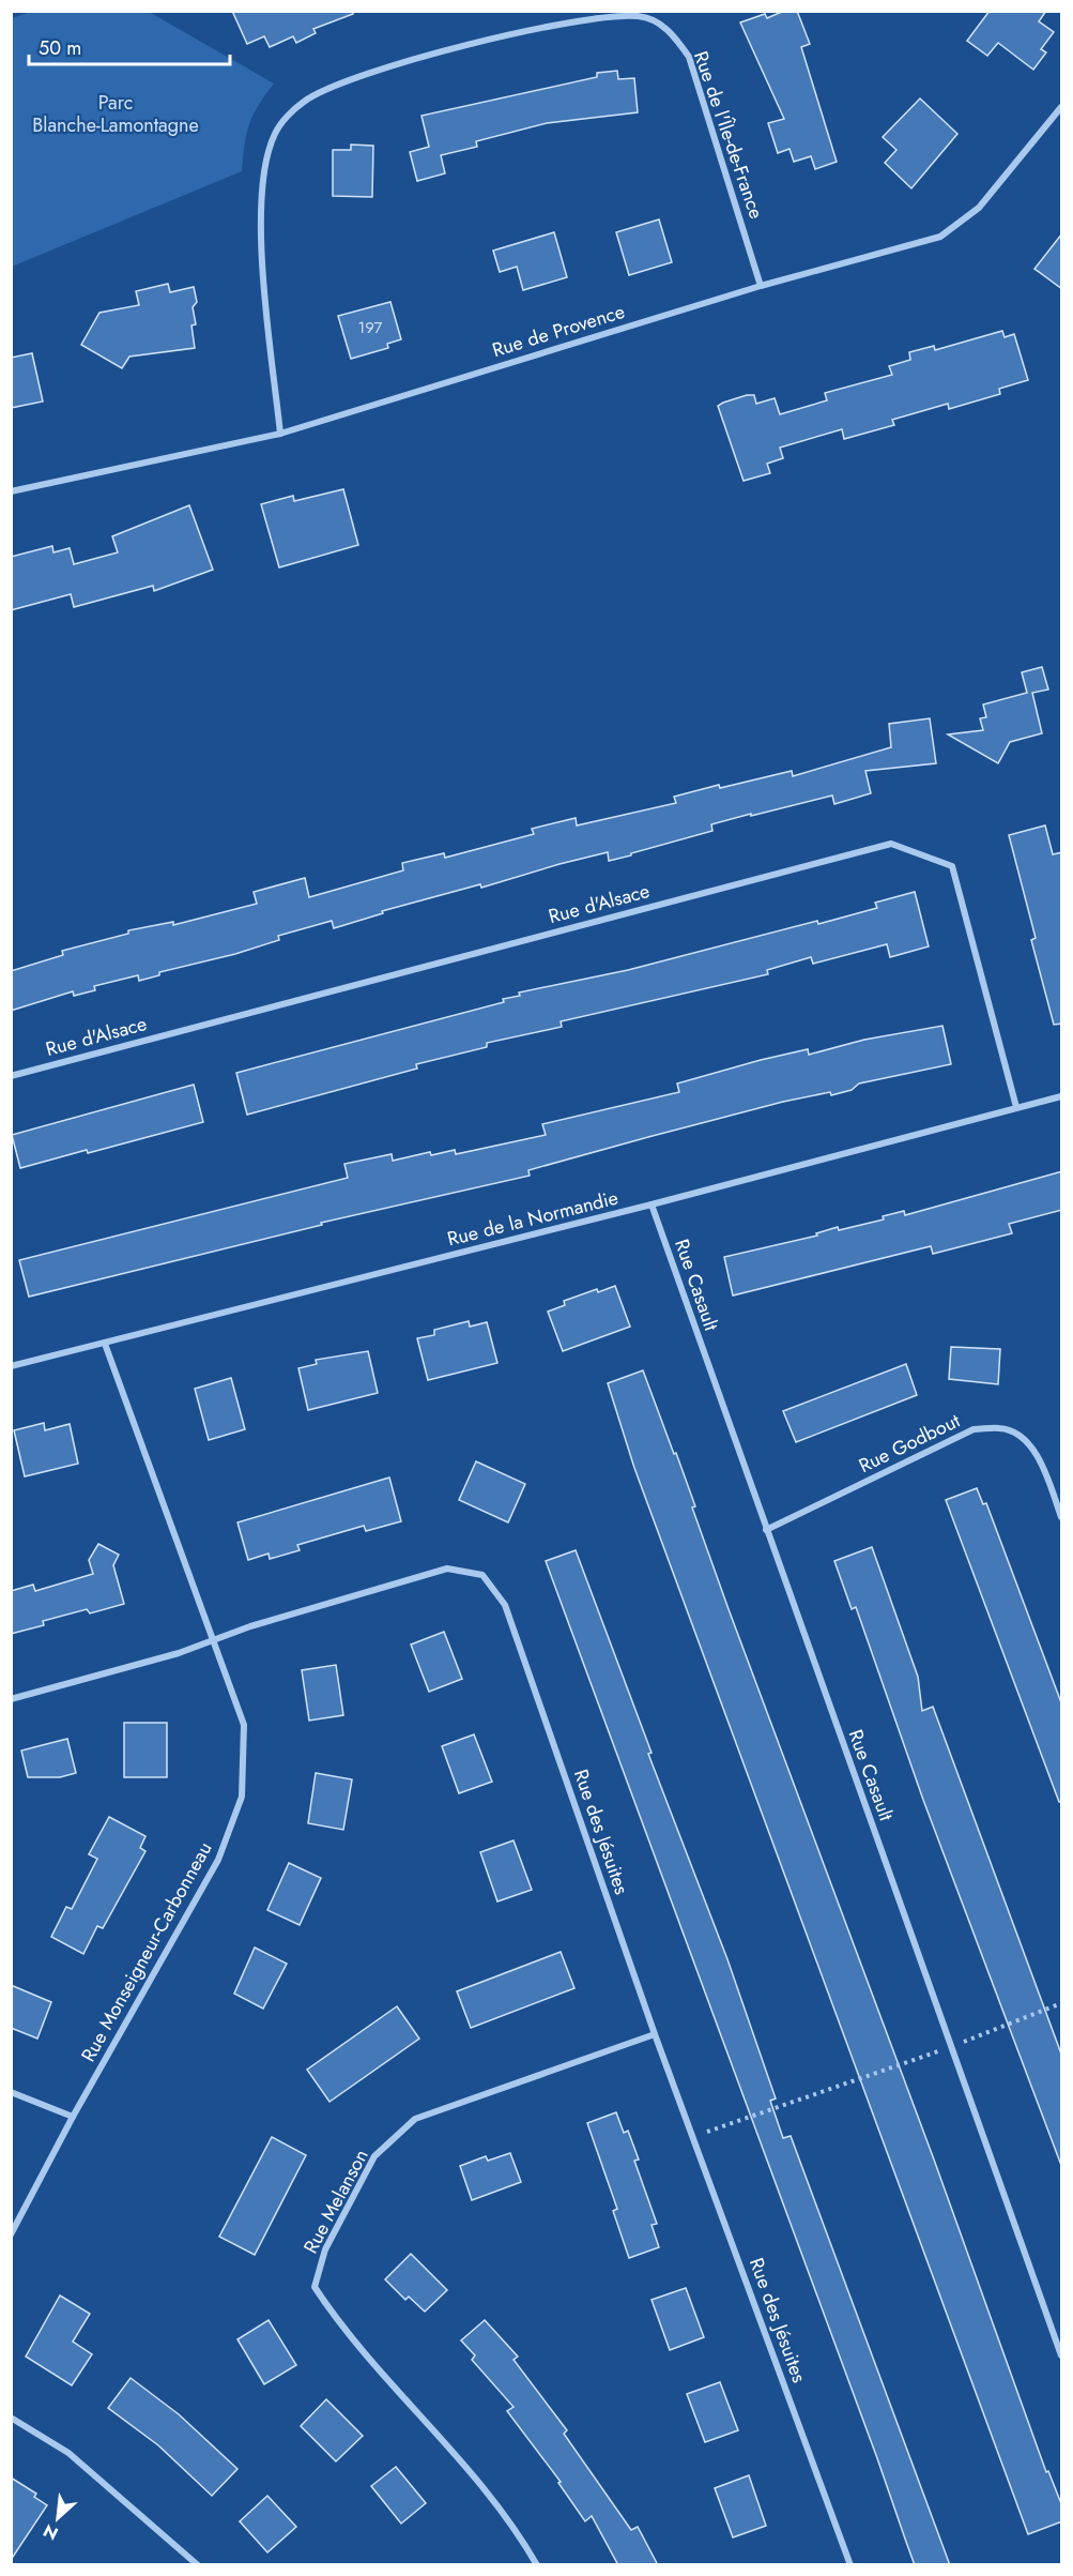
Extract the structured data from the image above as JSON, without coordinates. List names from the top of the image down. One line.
{"streets":{"street":["Rue de l'Île-de-France","Rue de Provence","Rue d'Alsace","Rue de la Normandie","Rue Casault","Rue Godbout","Rue des Jésuites","Rue Monseigneur-Carbonneau","Rue Melanson"]},"crossings":[["Rue de l'Île-de-France","Rue de Provence"],["Rue d'Alsace","Rue de la Normandie"],["Rue de la Normandie","Rue Casault"],["Rue de la Normandie","Rue Monseigneur-Carbonneau"],["Rue Casault","Rue Godbout"],["Rue des Jésuites","Rue Monseigneur-Carbonneau"],["Rue des Jésuites","Rue Melanson"]],"parks":["Parc Blanche-Lamontagne"],"house_numbers":["197"],"scale_bar":"50 m","north":"bottom left"}
